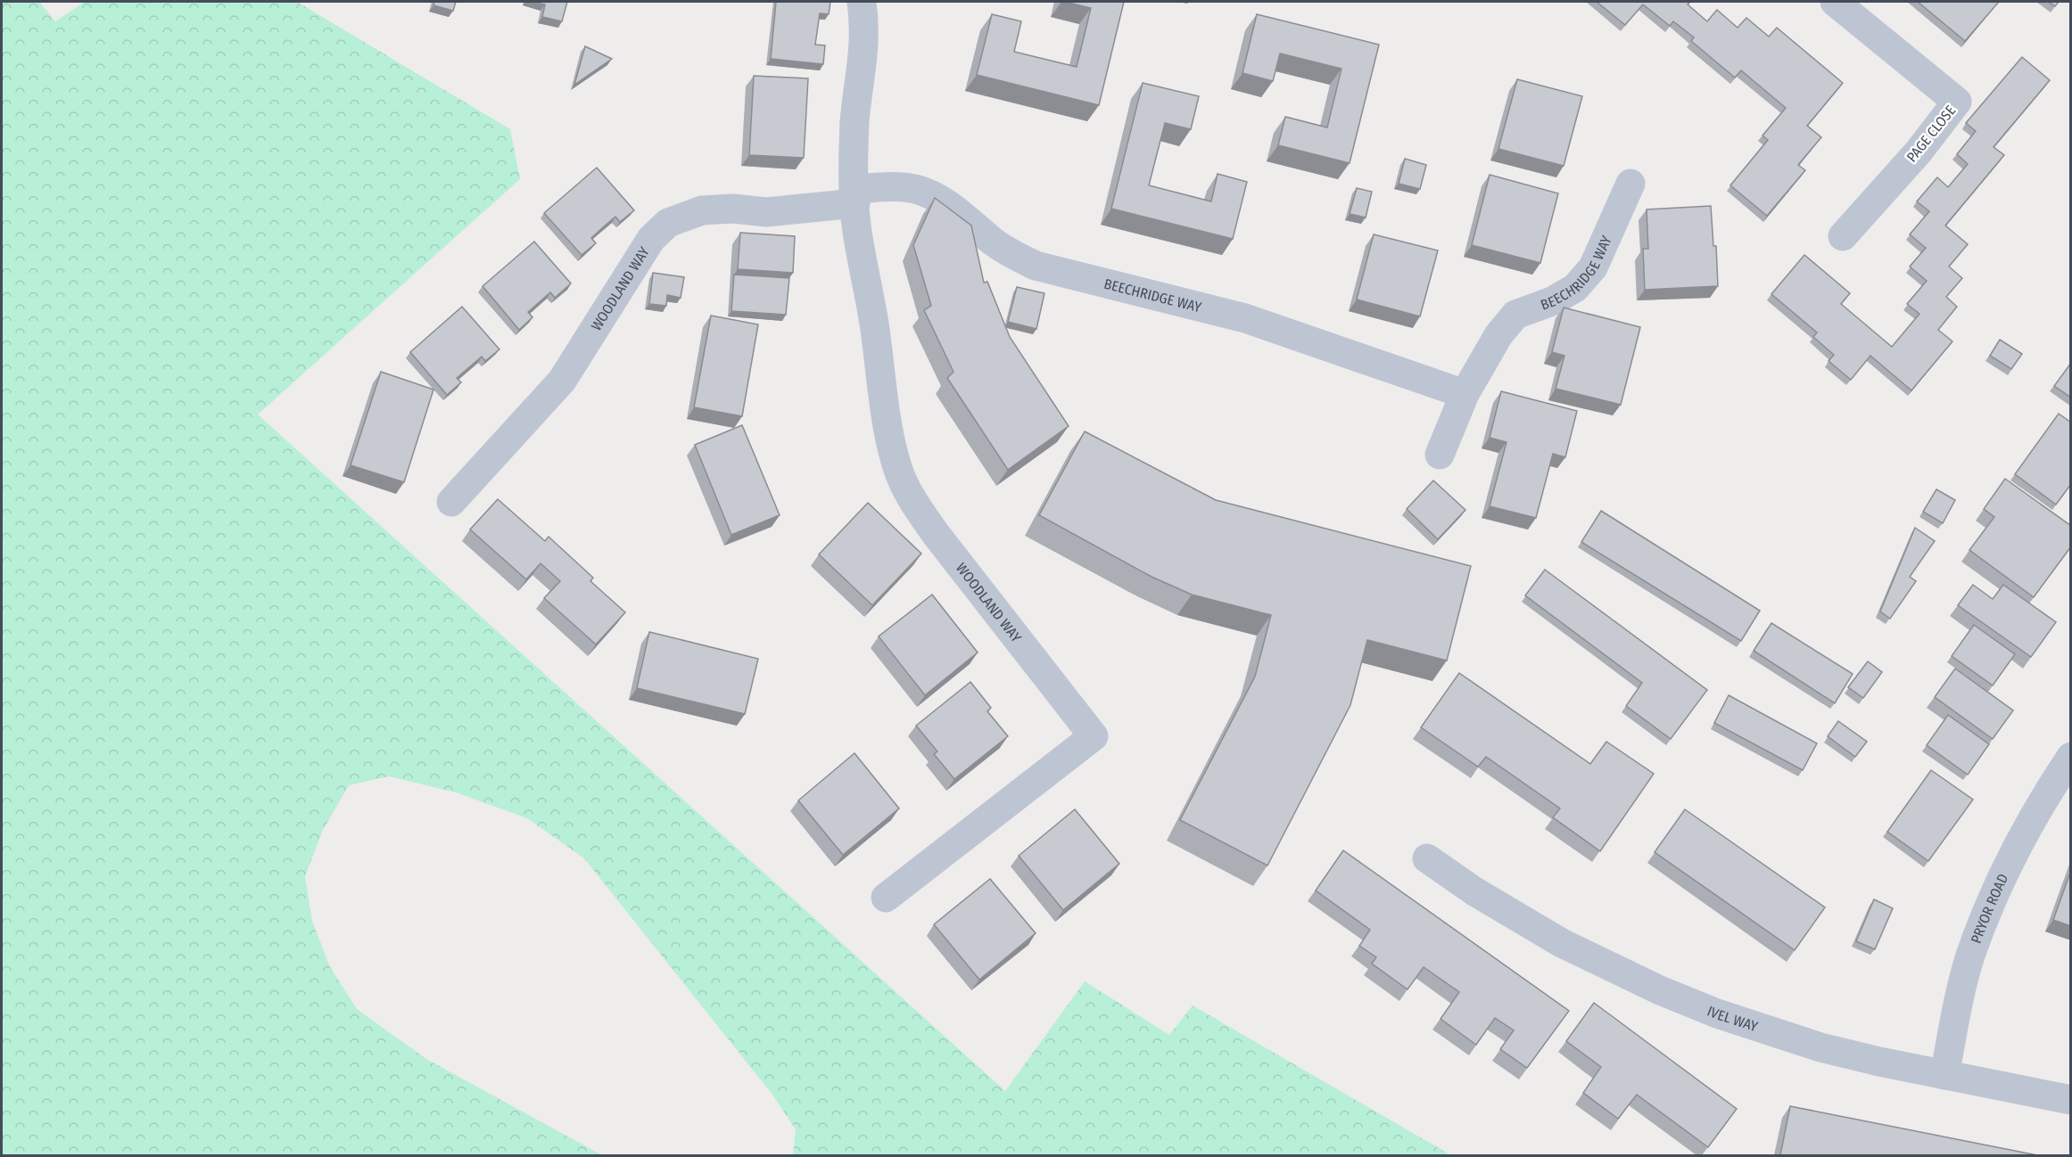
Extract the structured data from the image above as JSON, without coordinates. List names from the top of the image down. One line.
{"streets":{"street":["PAGE CLOSE","BEECHRIDGE WAY","WOODLAND WAY","PRYOR ROAD","IVEL WAY"]},"crossings":[["BEECHRIDGE WAY","WOODLAND WAY"],["PRYOR ROAD","IVEL WAY"]]}
